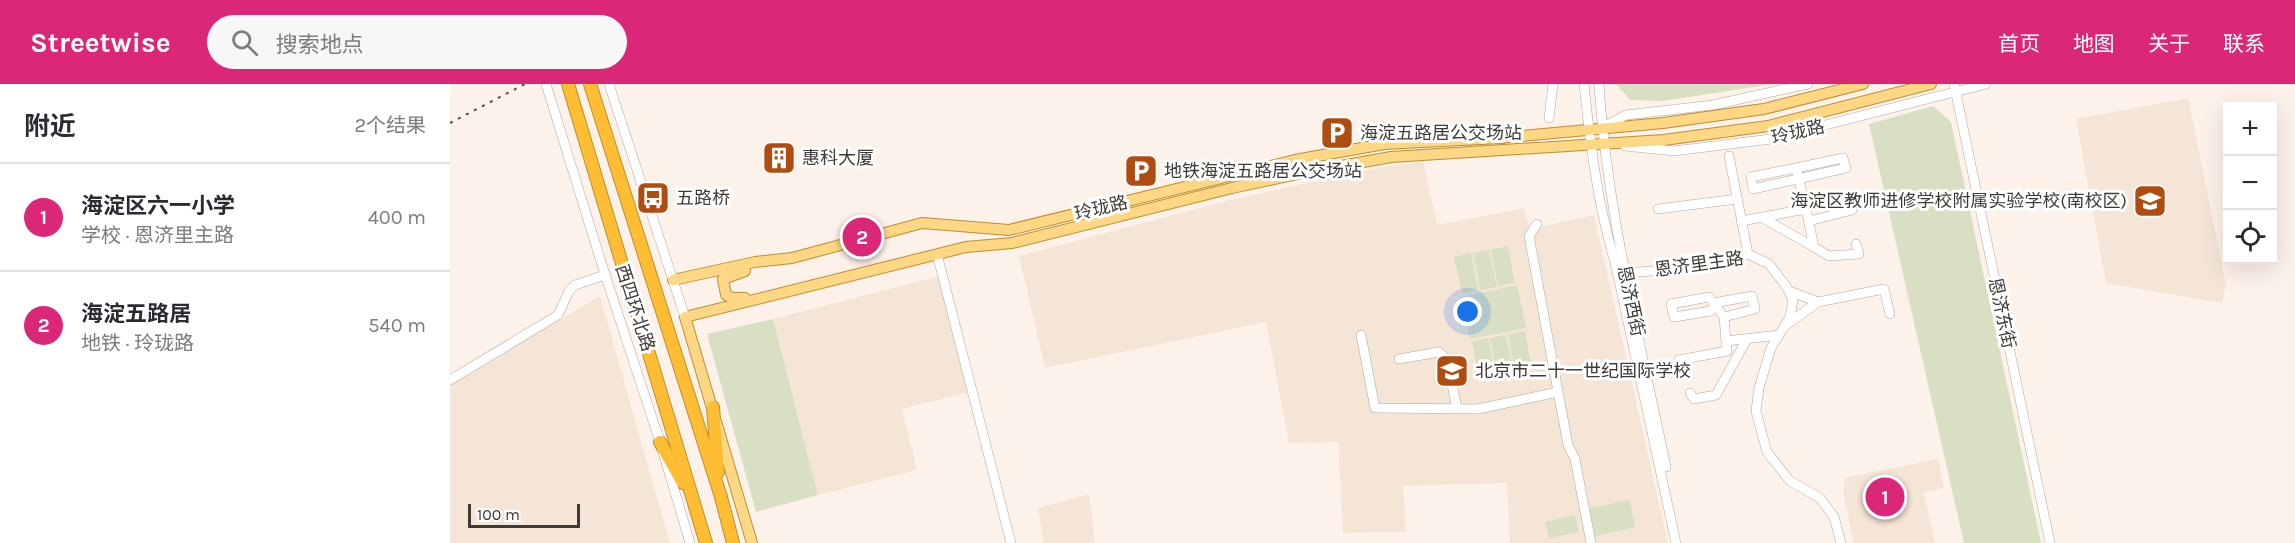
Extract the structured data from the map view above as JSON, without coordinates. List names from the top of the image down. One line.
{"streets":{"highway":["西四环北路"],"main road":["玲珑路"],"street":["恩济里主路","恩济西街","恩济东街"]},"crossings":[["玲珑路","恩济西街"],["玲珑路","恩济东街"],["恩济里主路","恩济西街"]],"places":{"parking":["海淀五路居公交场站","地铁海淀五路居公交场站"],"building":["惠科大厦"],"bus stop":["五路桥"],"school or university":["海淀区教师进修学校附属实验学校(南校区)","北京市二十一世纪国际学校"]},"scale_bar":"100 m","page":{"header":"Streetwise","search":"搜索地点","nav":["首页","地图","关于","联系"],"heading":["附近","2个结果"],"map_buttons":["+","−"],"list":[{"mark":"1","name":"海淀区六一小学","note":"学校 · 恩济里主路","value":"400 m"},{"mark":"2","name":"海淀五路居","note":"地铁 · 玲珑路","value":"540 m"}],"pins":["2","1"],"scale":"100 m"}}
